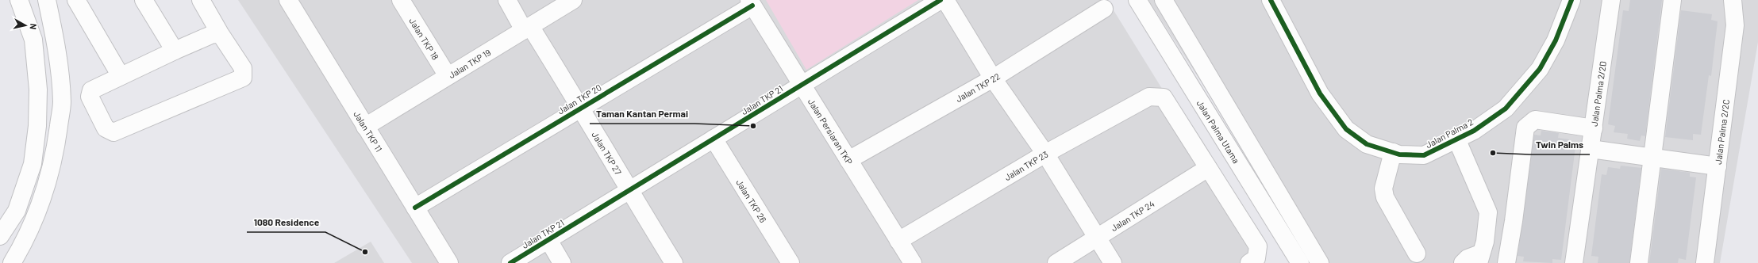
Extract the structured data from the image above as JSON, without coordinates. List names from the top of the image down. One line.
{"streets":{"street":["Jalan TKP 18","Jalan TKP 19","Jalan TKP 22","Jalan Palma 2/2D","Jalan TKP 20","Jalan TKP 21","Jalan TKP 11","Jalan Persiaran TKP","Jalan Palma Utama","Jalan Palma 2/2C","Jalan Palma 2","Jalan TKP 27","Jalan TKP 23","Jalan TKP 26","Jalan TKP 24"]},"crossings":[["Jalan TKP 18","Jalan TKP 19"],["Jalan TKP 19","Jalan TKP 11"],["Jalan TKP 19","Jalan TKP 27"],["Jalan TKP 22","Jalan Persiaran TKP"],["Jalan TKP 20","Jalan TKP 11"],["Jalan TKP 20","Jalan Persiaran TKP"],["Jalan TKP 20","Jalan TKP 27"],["Jalan TKP 21","Jalan Persiaran TKP"],["Jalan TKP 21","Jalan TKP 27"],["Jalan TKP 21","Jalan TKP 26"],["Jalan Persiaran TKP","Jalan TKP 23"],["Jalan TKP 23","Jalan TKP 24"]],"places":["Taman Kantan Permai","Twin Palms","1080 Residence"],"north":"right"}
